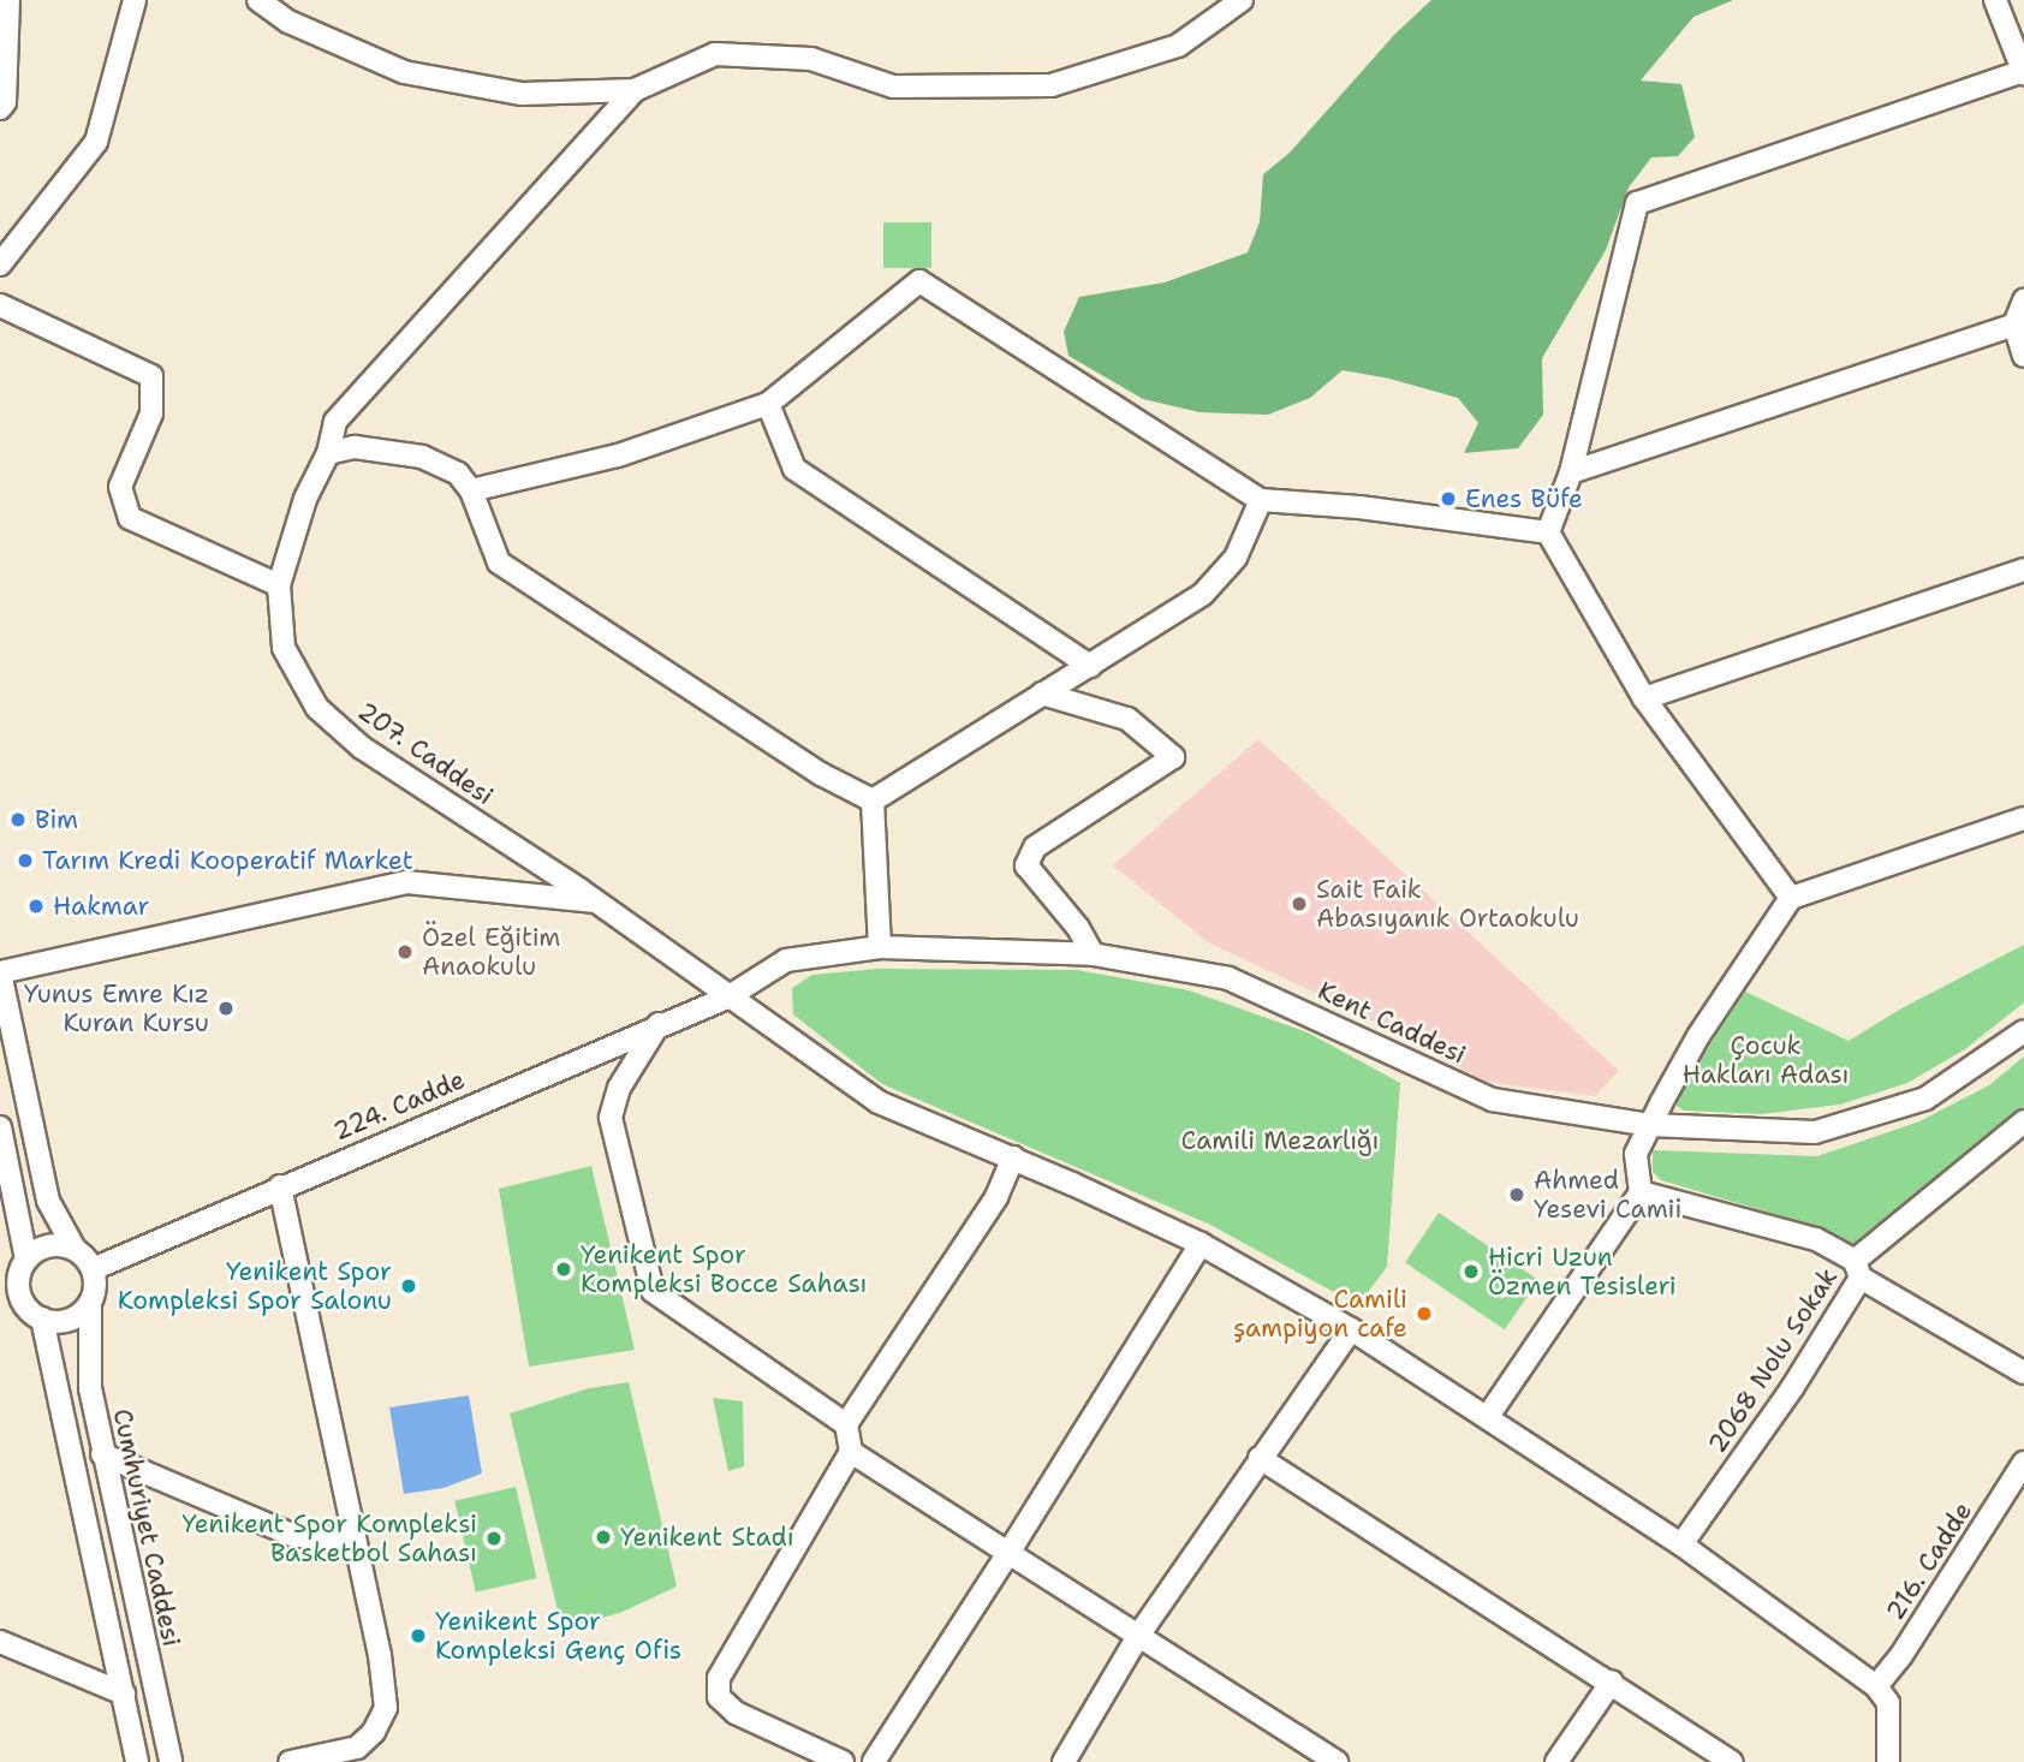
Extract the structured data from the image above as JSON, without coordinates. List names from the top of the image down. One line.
{"streets":{"street":["207. Caddesi","Kent Caddesi","224. Cadde","2068 Nolu Sokak","Cumhuriyet Caddesi","216. Cadde"]},"crossings":[["207. Caddesi","Kent Caddesi"],["207. Caddesi","224. Cadde"],["207. Caddesi","2068 Nolu Sokak"],["207. Caddesi","216. Cadde"],["Kent Caddesi","224. Cadde"],["224. Cadde","Cumhuriyet Caddesi"]],"parks":["Çocuk Hakları Adası","Camili Mezarlığı"],"places":["Enes Büfe","Bim","Tarım Kredi Kooperatif Market","Sait Faik Abasıyanık Ortaokulu","Hakmar","Özel Eğitim Anaokulu","Yunus Emre Kız Kuran Kursu","Ahmed Yesevi Camii","Yenikent Spor Kompleksi Bocce Sahası","Hicri Uzun Özmen Tesisleri","Yenikent Spor Kompleksi Spor Salonu","Camili şampiyon cafe","Yenikent Stadı","Yenikent Spor Kompleksi Basketbol Sahası","Yenikent Spor Kompleksi Genç Ofis"]}
